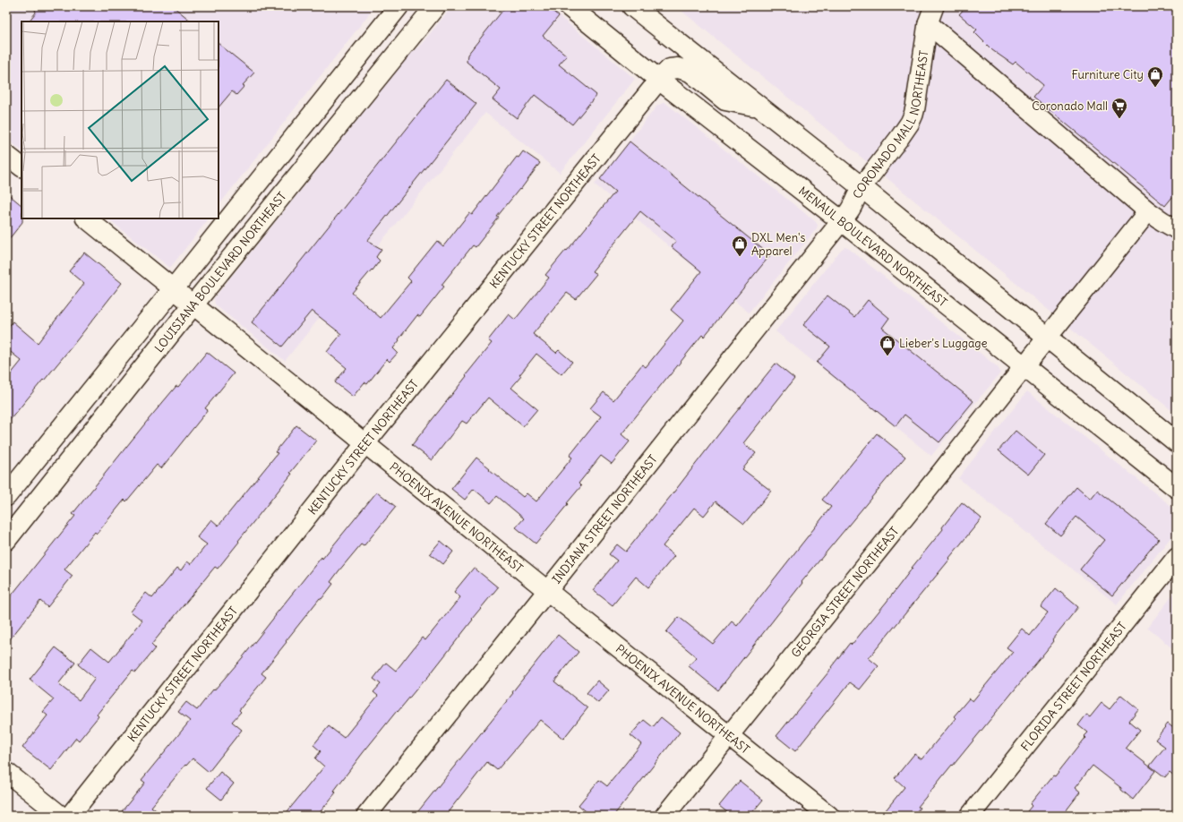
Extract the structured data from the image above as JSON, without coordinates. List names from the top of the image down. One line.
{"streets":{"main road":["MENAUL BOULEVARD NORTHEAST","LOUISIANA BOULEVARD NORTHEAST"],"street":["CORONADO MALL NORTHEAST","KENTUCKY STREET NORTHEAST","PHOENIX AVENUE NORTHEAST","INDIANA STREET NORTHEAST","GEORGIA STREET NORTHEAST","FLORIDA STREET NORTHEAST"]},"crossings":[["CORONADO MALL NORTHEAST","MENAUL BOULEVARD NORTHEAST"],["CORONADO MALL NORTHEAST","INDIANA STREET NORTHEAST"],["KENTUCKY STREET NORTHEAST","MENAUL BOULEVARD NORTHEAST"],["KENTUCKY STREET NORTHEAST","PHOENIX AVENUE NORTHEAST"],["MENAUL BOULEVARD NORTHEAST","INDIANA STREET NORTHEAST"],["MENAUL BOULEVARD NORTHEAST","GEORGIA STREET NORTHEAST"],["LOUISIANA BOULEVARD NORTHEAST","PHOENIX AVENUE NORTHEAST"],["PHOENIX AVENUE NORTHEAST","INDIANA STREET NORTHEAST"],["PHOENIX AVENUE NORTHEAST","GEORGIA STREET NORTHEAST"]],"places":{"shop":["Furniture City","DXL Men's Apparel","Lieber's Luggage"],"supermarket":["Coronado Mall"]}}
